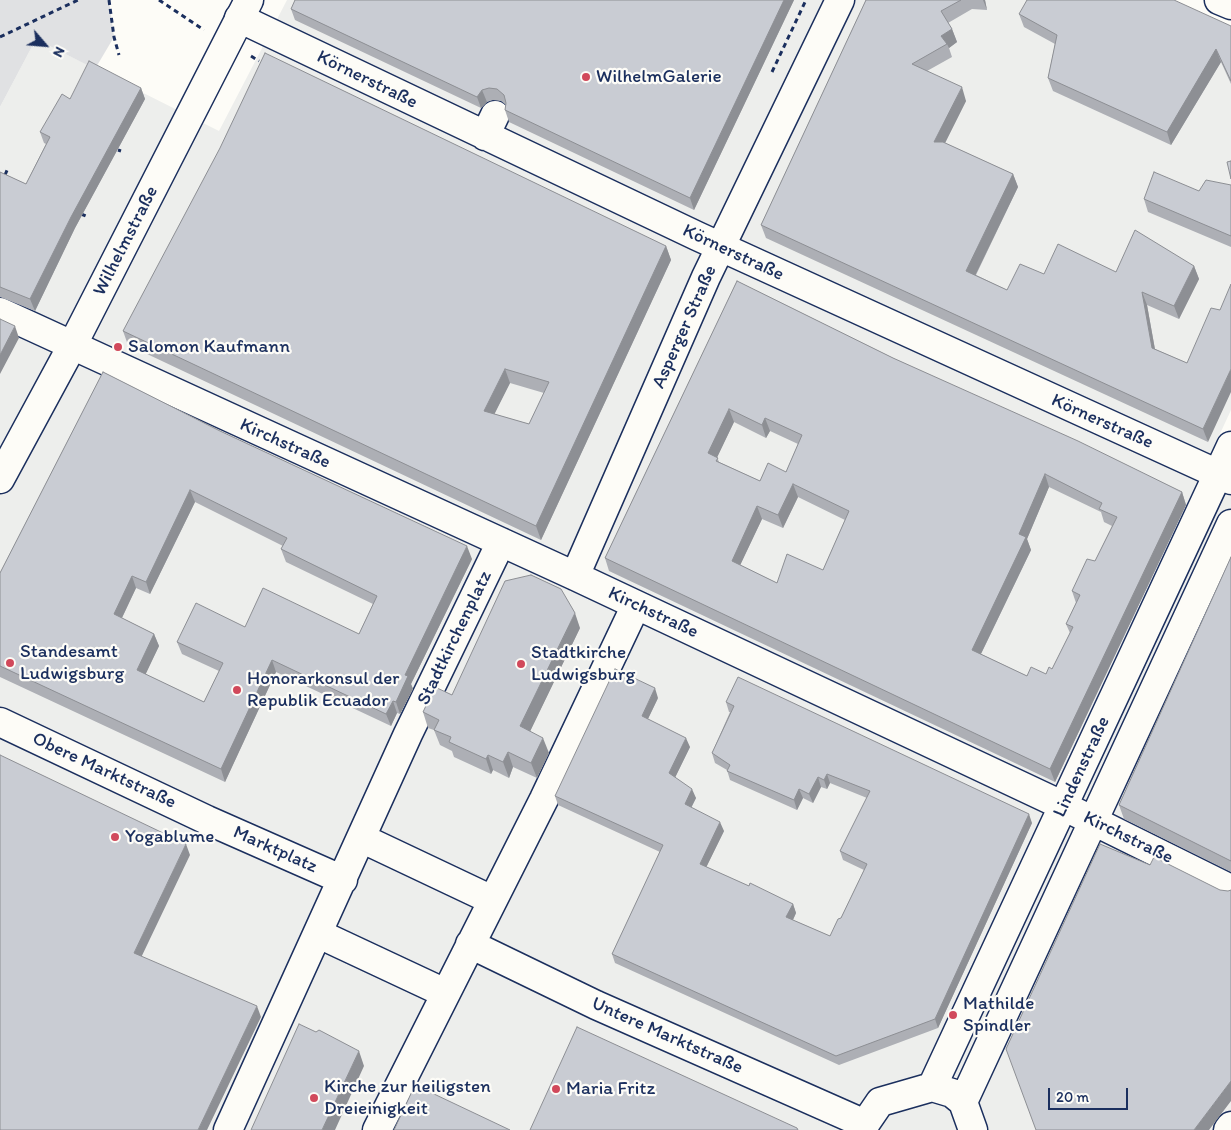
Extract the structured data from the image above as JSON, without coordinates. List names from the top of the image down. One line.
{"streets":{"street":["Körnerstraße","Wilhelmstraße","Asperger Straße","Kirchstraße","Stadtkirchenplatz","Lindenstraße","Obere Marktstraße","Marktplatz","Untere Marktstraße"]},"crossings":[["Körnerstraße","Wilhelmstraße"],["Körnerstraße","Asperger Straße"],["Körnerstraße","Lindenstraße"],["Wilhelmstraße","Kirchstraße"],["Asperger Straße","Kirchstraße"],["Kirchstraße","Stadtkirchenplatz"],["Kirchstraße","Lindenstraße"],["Obere Marktstraße","Marktplatz"]],"places":["WilhelmGalerie","Salomon Kaufmann","Standesamt Ludwigsburg","Stadtkirche Ludwigsburg","Honorarkonsul der Republik Ecuador","Yogablume","Mathilde Spindler","Maria Fritz","Kirche zur heiligsten Dreieinigkeit"],"scale_bar":"20 m","north":"bottom right"}
